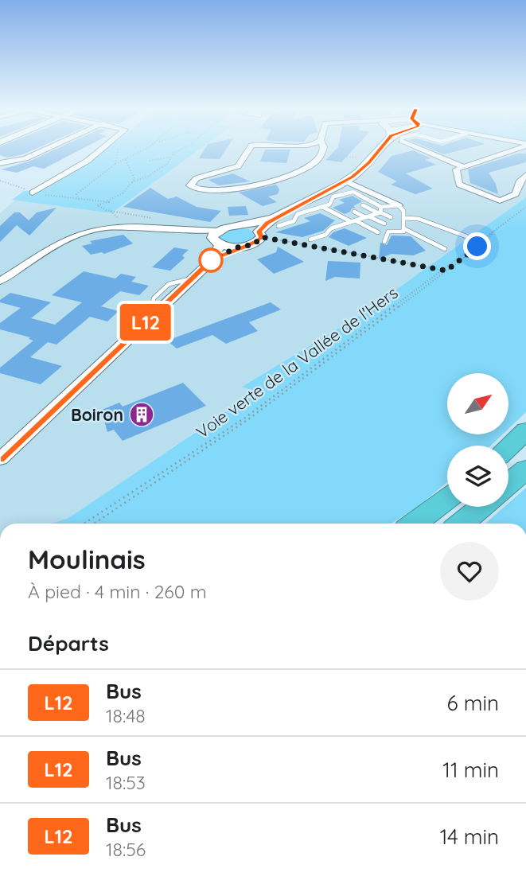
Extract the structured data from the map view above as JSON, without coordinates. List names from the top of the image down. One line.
{"streets":{"path":["Voie verte de la Vallée de l'Hers"]},"places":{"building":["Boiron"]},"lines":["bus line L12"],"north":"top right","page":{"on_map":"L12","heading":[["Moulinais","À pied · 4 min · 260 m"],"Départs"],"list":[{"mark":"L12","name":"Bus","note":"18:48","value":"6 min"},{"mark":"L12","name":"Bus","note":"18:53","value":"11 min"},{"mark":"L12","name":"Bus","note":"18:56","value":"14 min"}]}}
